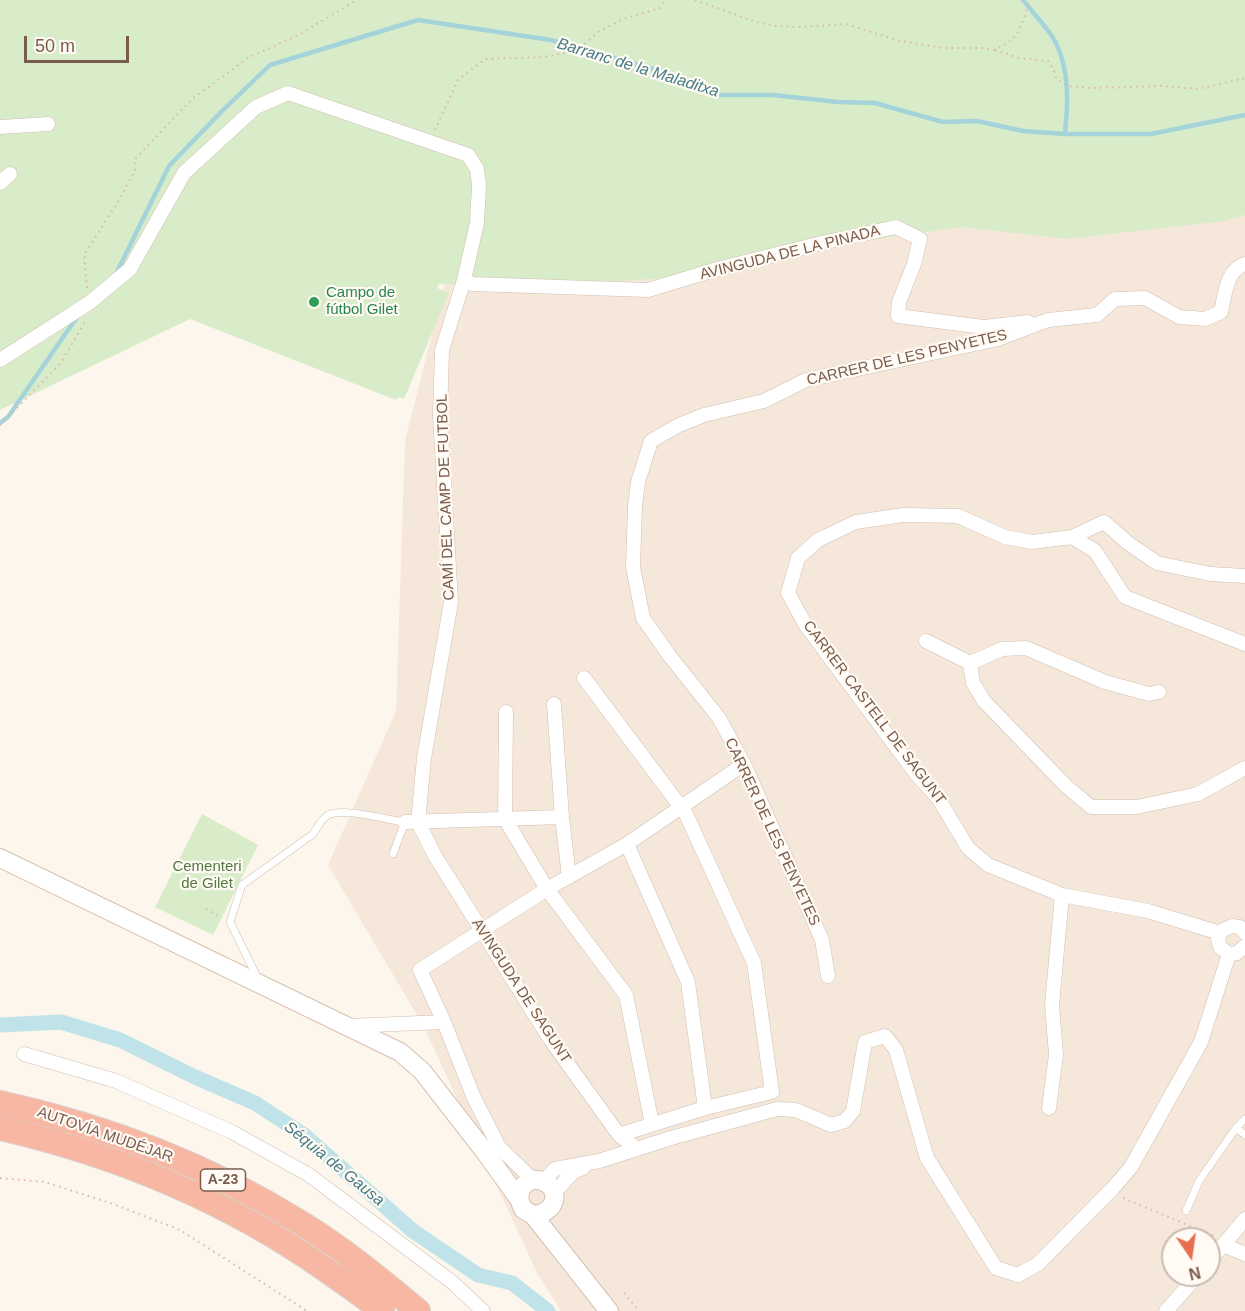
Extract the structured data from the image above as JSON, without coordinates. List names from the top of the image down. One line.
{"streets":{"highway":["AUTOVÍA MUDÉJAR","A-23"],"street":["AVINGUDA DE LA PINADA","CARRER DE LES PENYETES","CAMÍ DEL CAMP DE FUTBOL","CARRER CASTELL DE SAGUNT","AVINGUDA DE SAGUNT"]},"crossings":[["AVINGUDA DE LA PINADA","CARRER DE LES PENYETES"],["AVINGUDA DE LA PINADA","CAMÍ DEL CAMP DE FUTBOL"],["CAMÍ DEL CAMP DE FUTBOL","AVINGUDA DE SAGUNT"]],"water":["Barranc de la Maladitxa","Séquia de Gausa"],"parks":["Cementeri de Gilet"],"places":["Campo de fútbol Gilet"],"scale_bar":"50 m","north":"bottom"}
